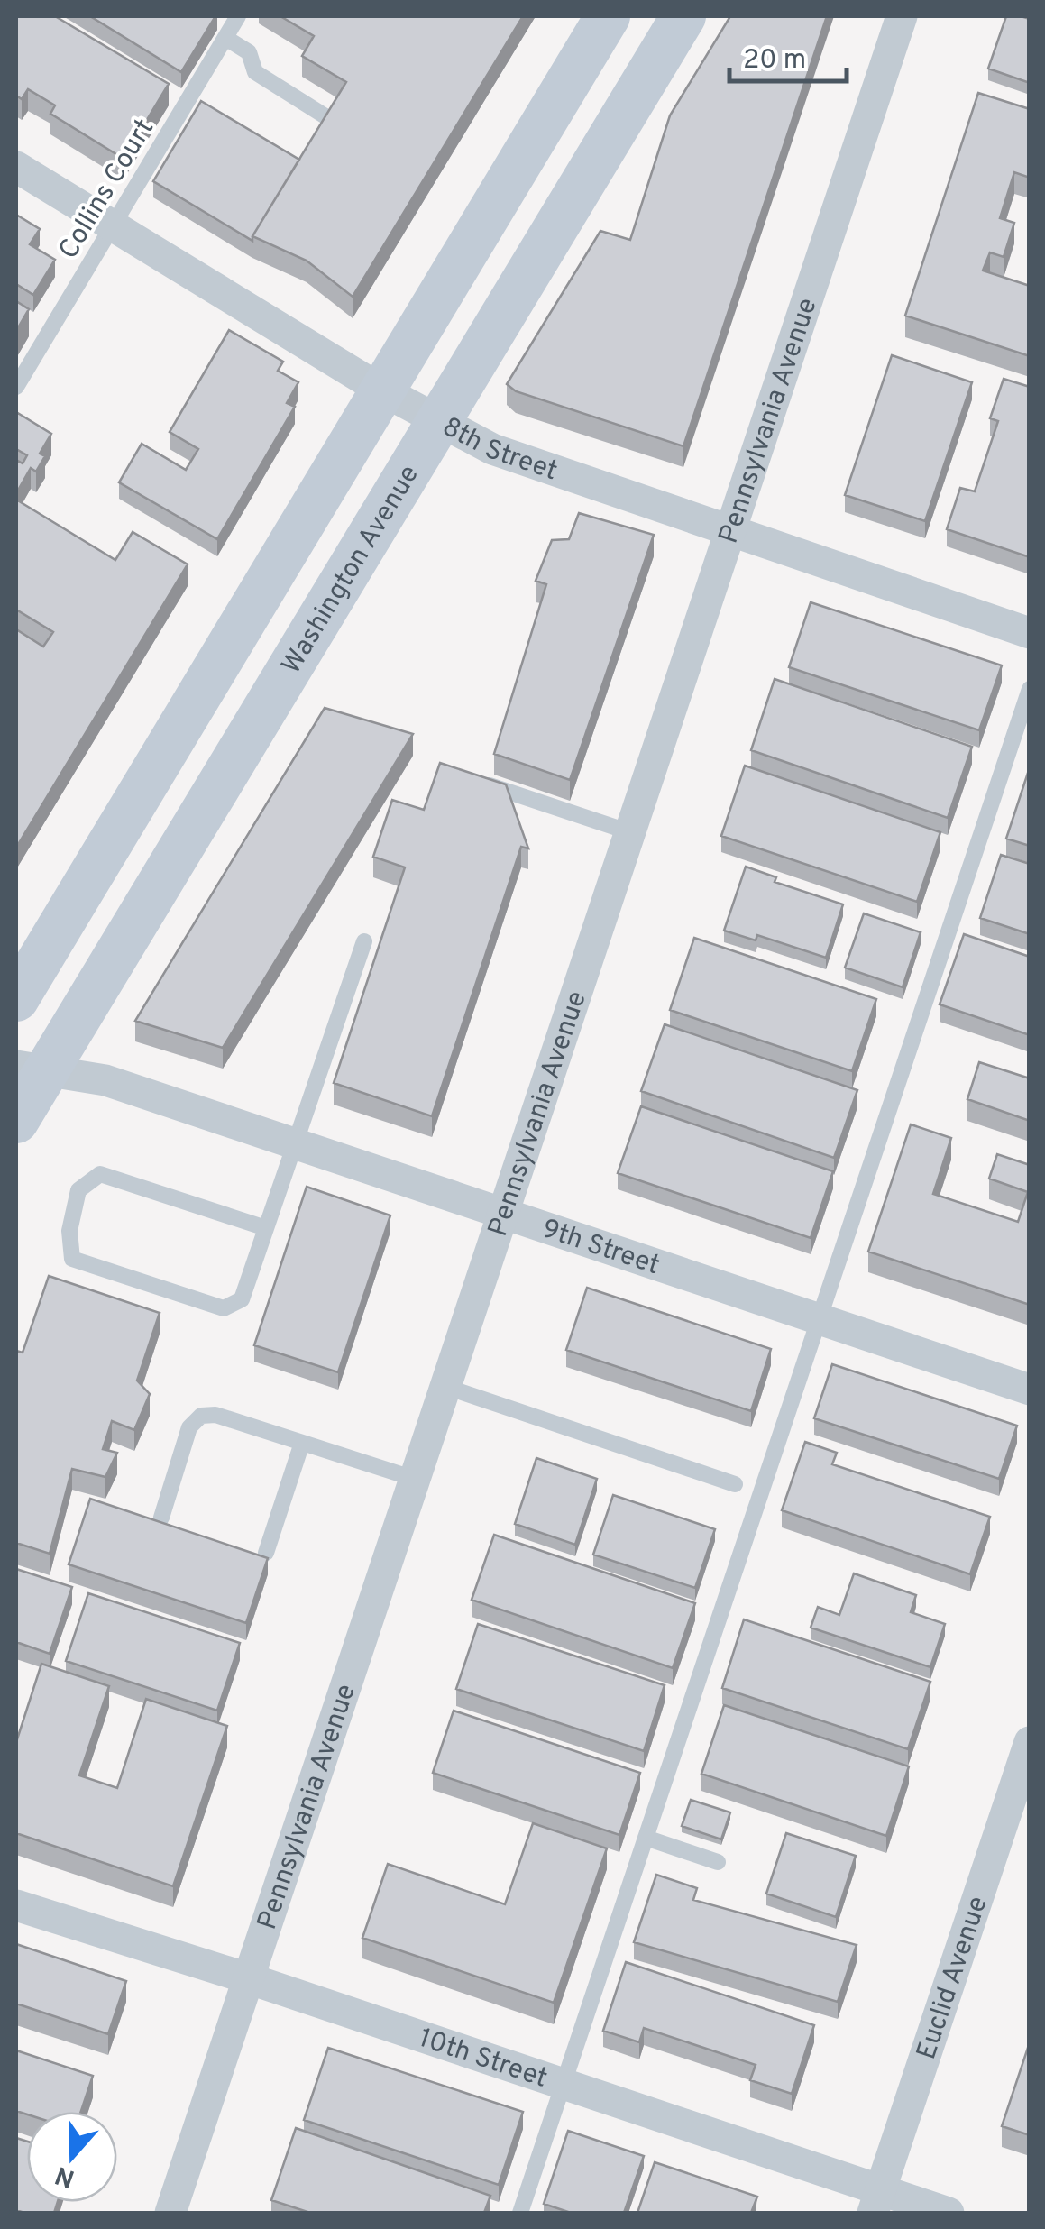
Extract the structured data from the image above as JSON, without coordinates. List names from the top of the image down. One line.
{"streets":{"main road":["Washington Avenue"],"street":["Pennsylvania Avenue","8th Street","9th Street","Euclid Avenue","10th Street"],"lane":["Collins Court"]},"crossings":[["Collins Court","8th Street"],["Pennsylvania Avenue","8th Street"],["Pennsylvania Avenue","9th Street"],["Pennsylvania Avenue","10th Street"],["8th Street","Washington Avenue"],["Washington Avenue","9th Street"],["Euclid Avenue","10th Street"]],"scale_bar":"20 m","north":"bottom"}
